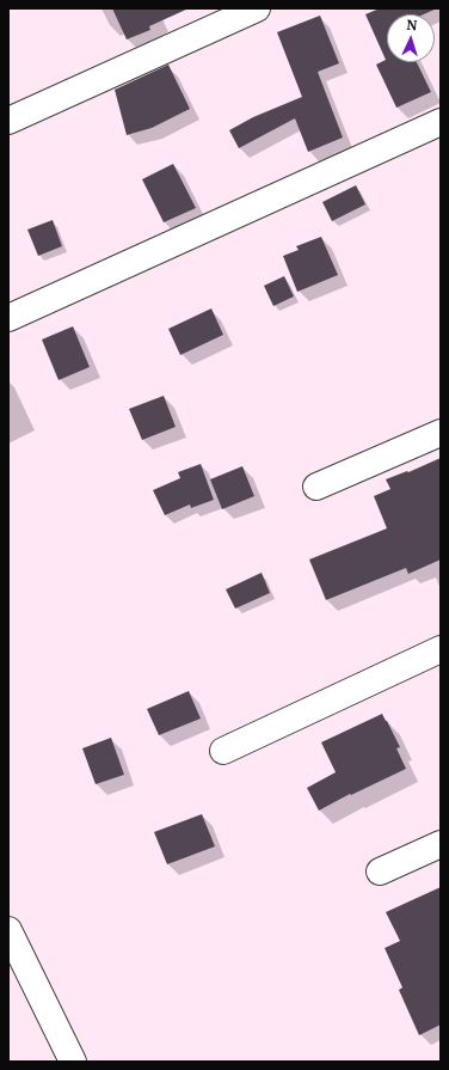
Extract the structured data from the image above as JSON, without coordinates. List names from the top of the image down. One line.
{"north":"top"}
